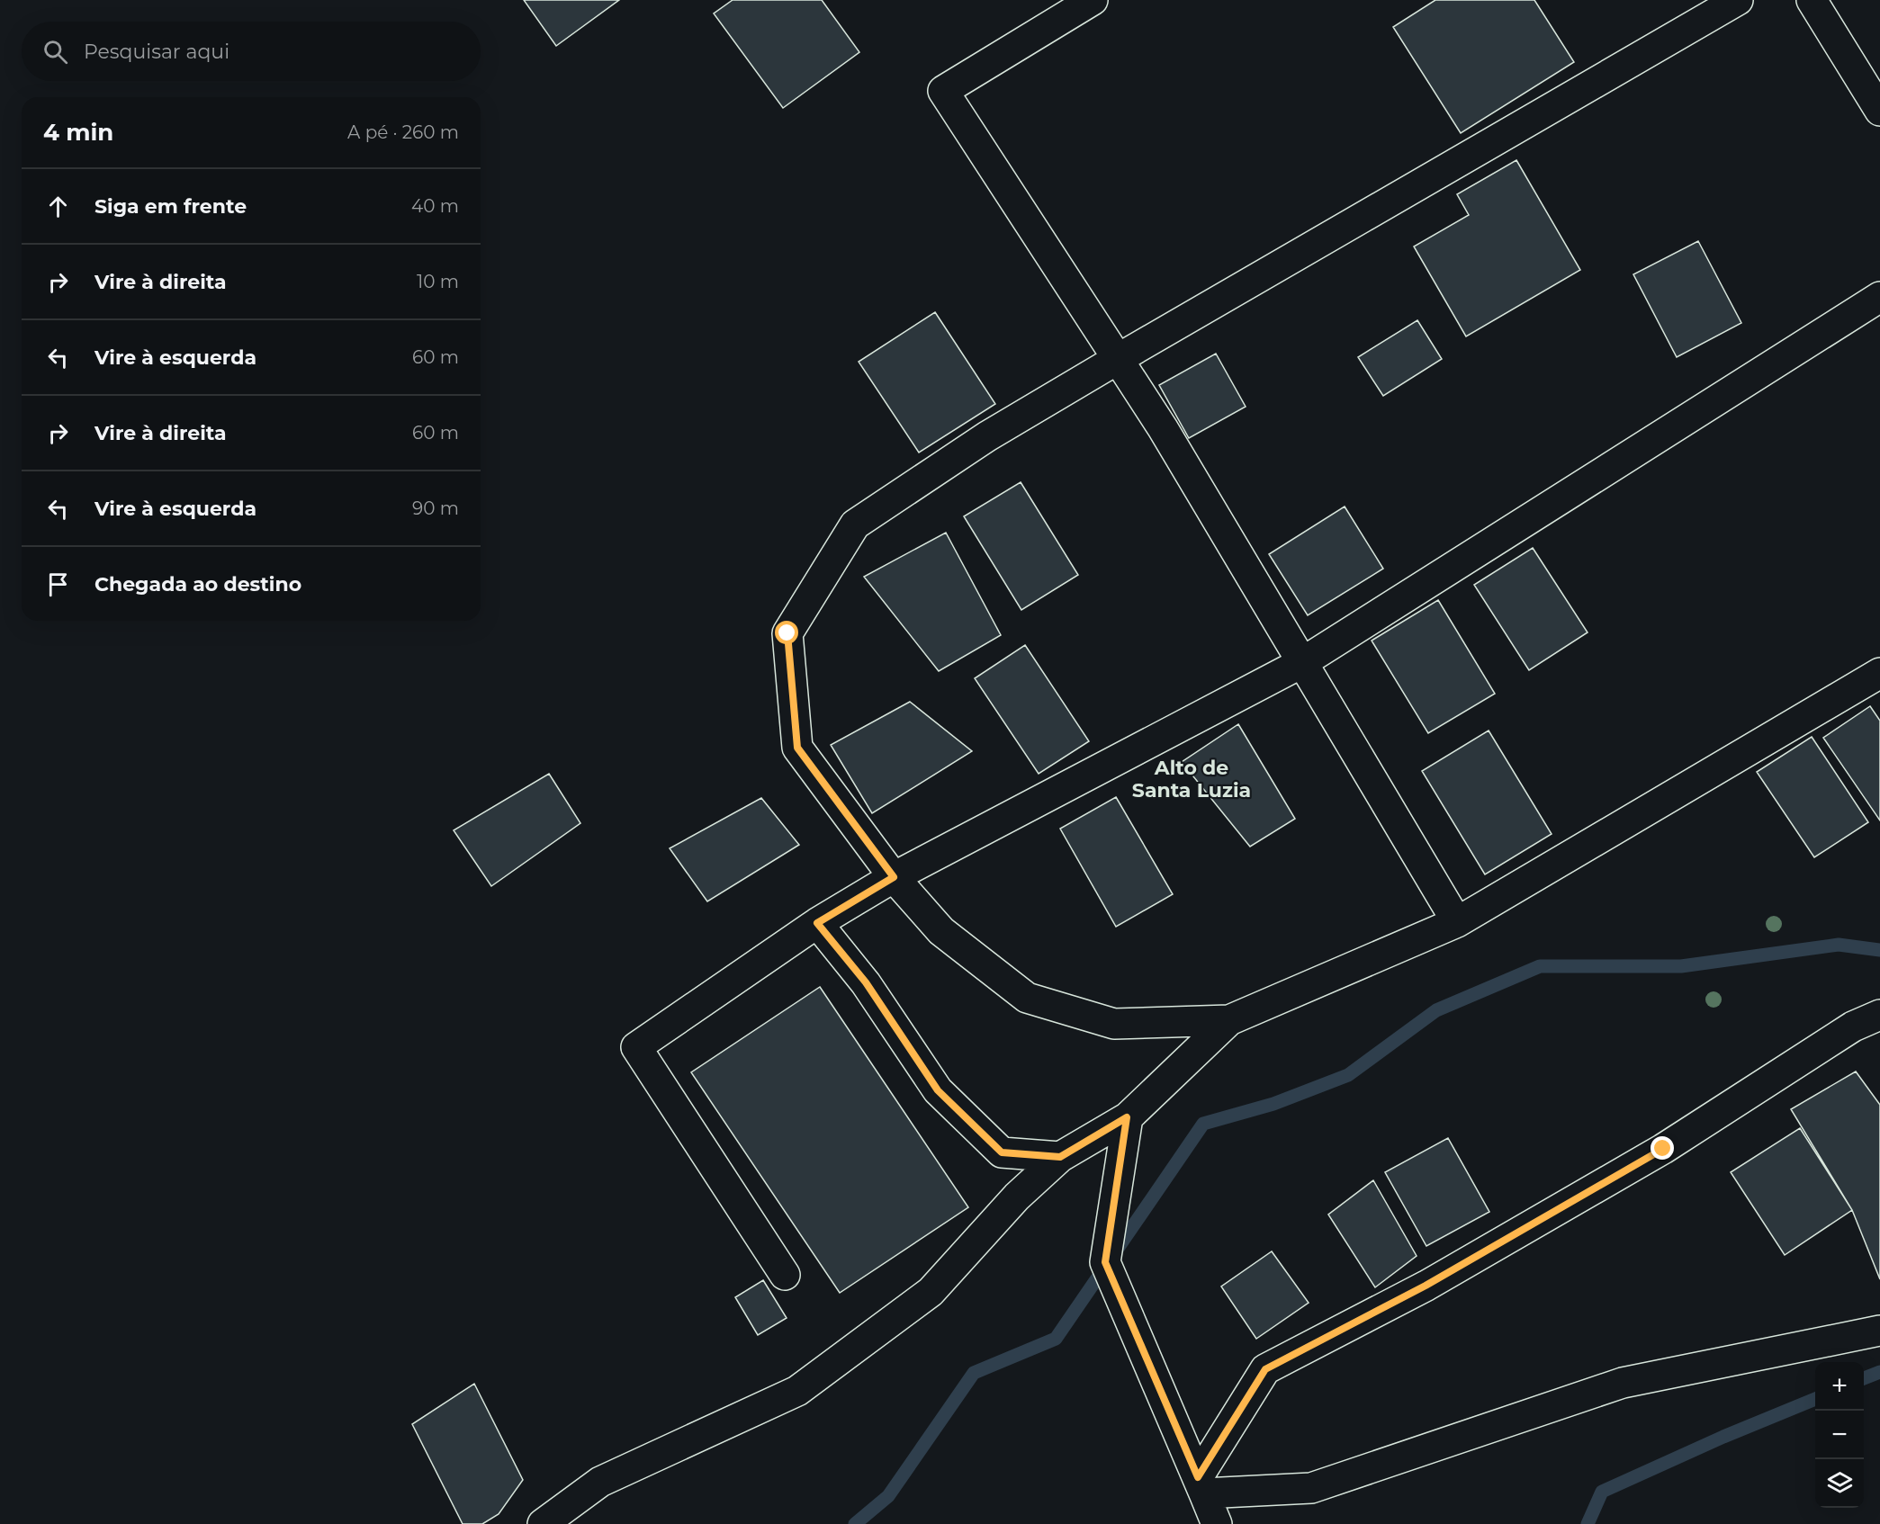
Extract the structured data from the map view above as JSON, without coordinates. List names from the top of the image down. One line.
{"districts":["Alto de Santa Luzia"],"page":{"search":"Pesquisar aqui","heading":["4 min","A pé · 260 m"],"list":[["Siga em frente","40 m"],["Vire à direita","10 m"],["Vire à esquerda","60 m"],["Vire à direita","60 m"],["Vire à esquerda","90 m"],"Chegada ao destino"],"map_buttons":["+","−"]}}
